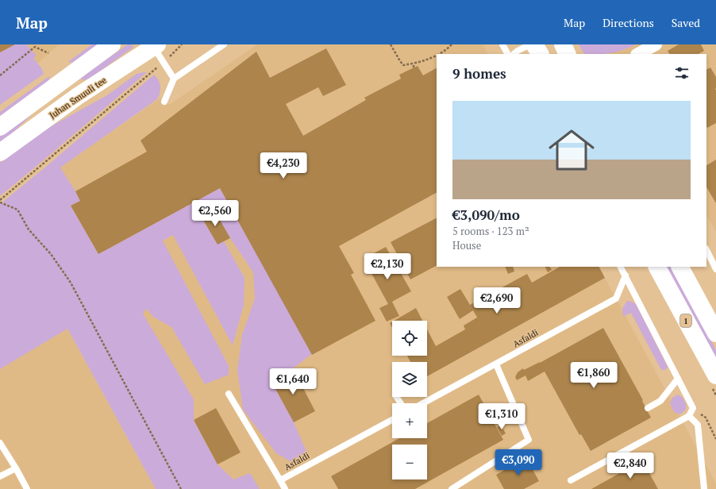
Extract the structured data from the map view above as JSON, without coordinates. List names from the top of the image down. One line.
{"streets":{"main road":["Juhan Smuuli tee","1"],"lane":["Asfaldi"]},"page":{"header":"Map","nav":["Map","Directions","Saved"],"heading":"9 homes","list":[{"name":"€3,090/mo","note":"5 rooms · 123 m² · House"}],"price":["€4,230","€2,560","€2,130","€2,690","€1,860","€1,640","€1,310","€3,090","€2,840"],"map_buttons":["+","−"]}}
